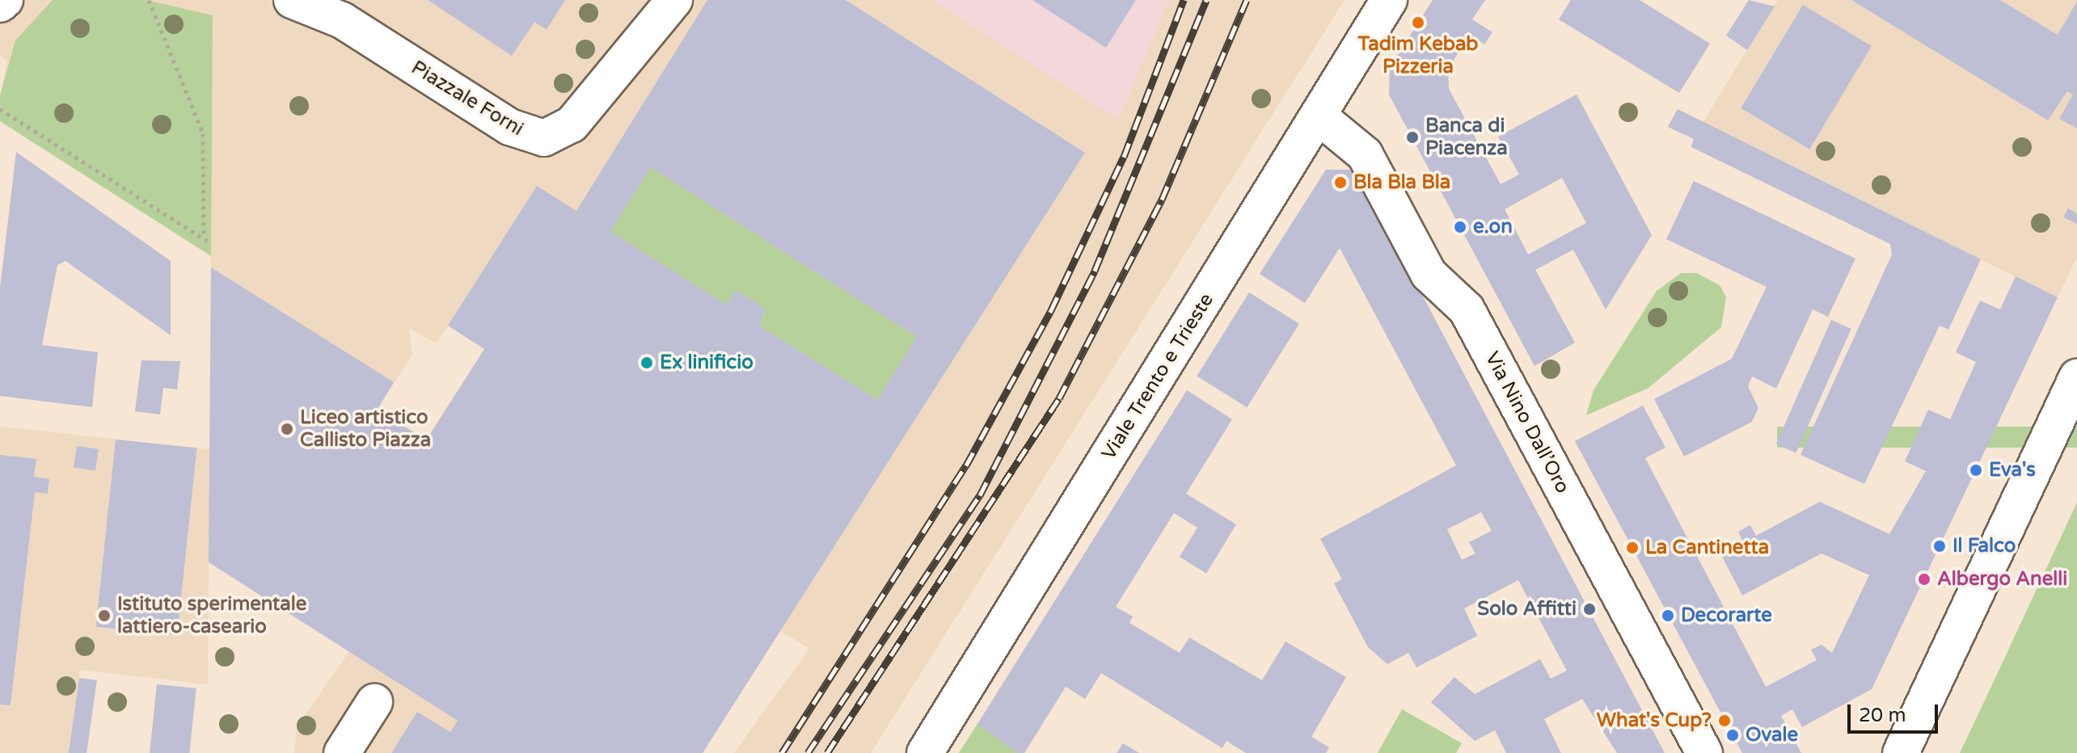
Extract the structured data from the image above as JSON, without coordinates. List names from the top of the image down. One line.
{"streets":{"street":["Piazzale Forni","Viale Trento e Trieste","Via Nino Dall’Oro"]},"crossings":[["Viale Trento e Trieste","Via Nino Dall’Oro"]],"places":["Tadim Kebab Pizzeria","Banca di Piacenza","Bla Bla Bla","e.on","Ex linificio","Liceo artistico Callisto Piazza","Eva's","Il Falco","La Cantinetta","Albergo Anelli","Solo Affitti","Istituto sperimentale lattiero-caseario","Decorarte","What's Cup?","Ovale"],"scale_bar":"20 m"}
